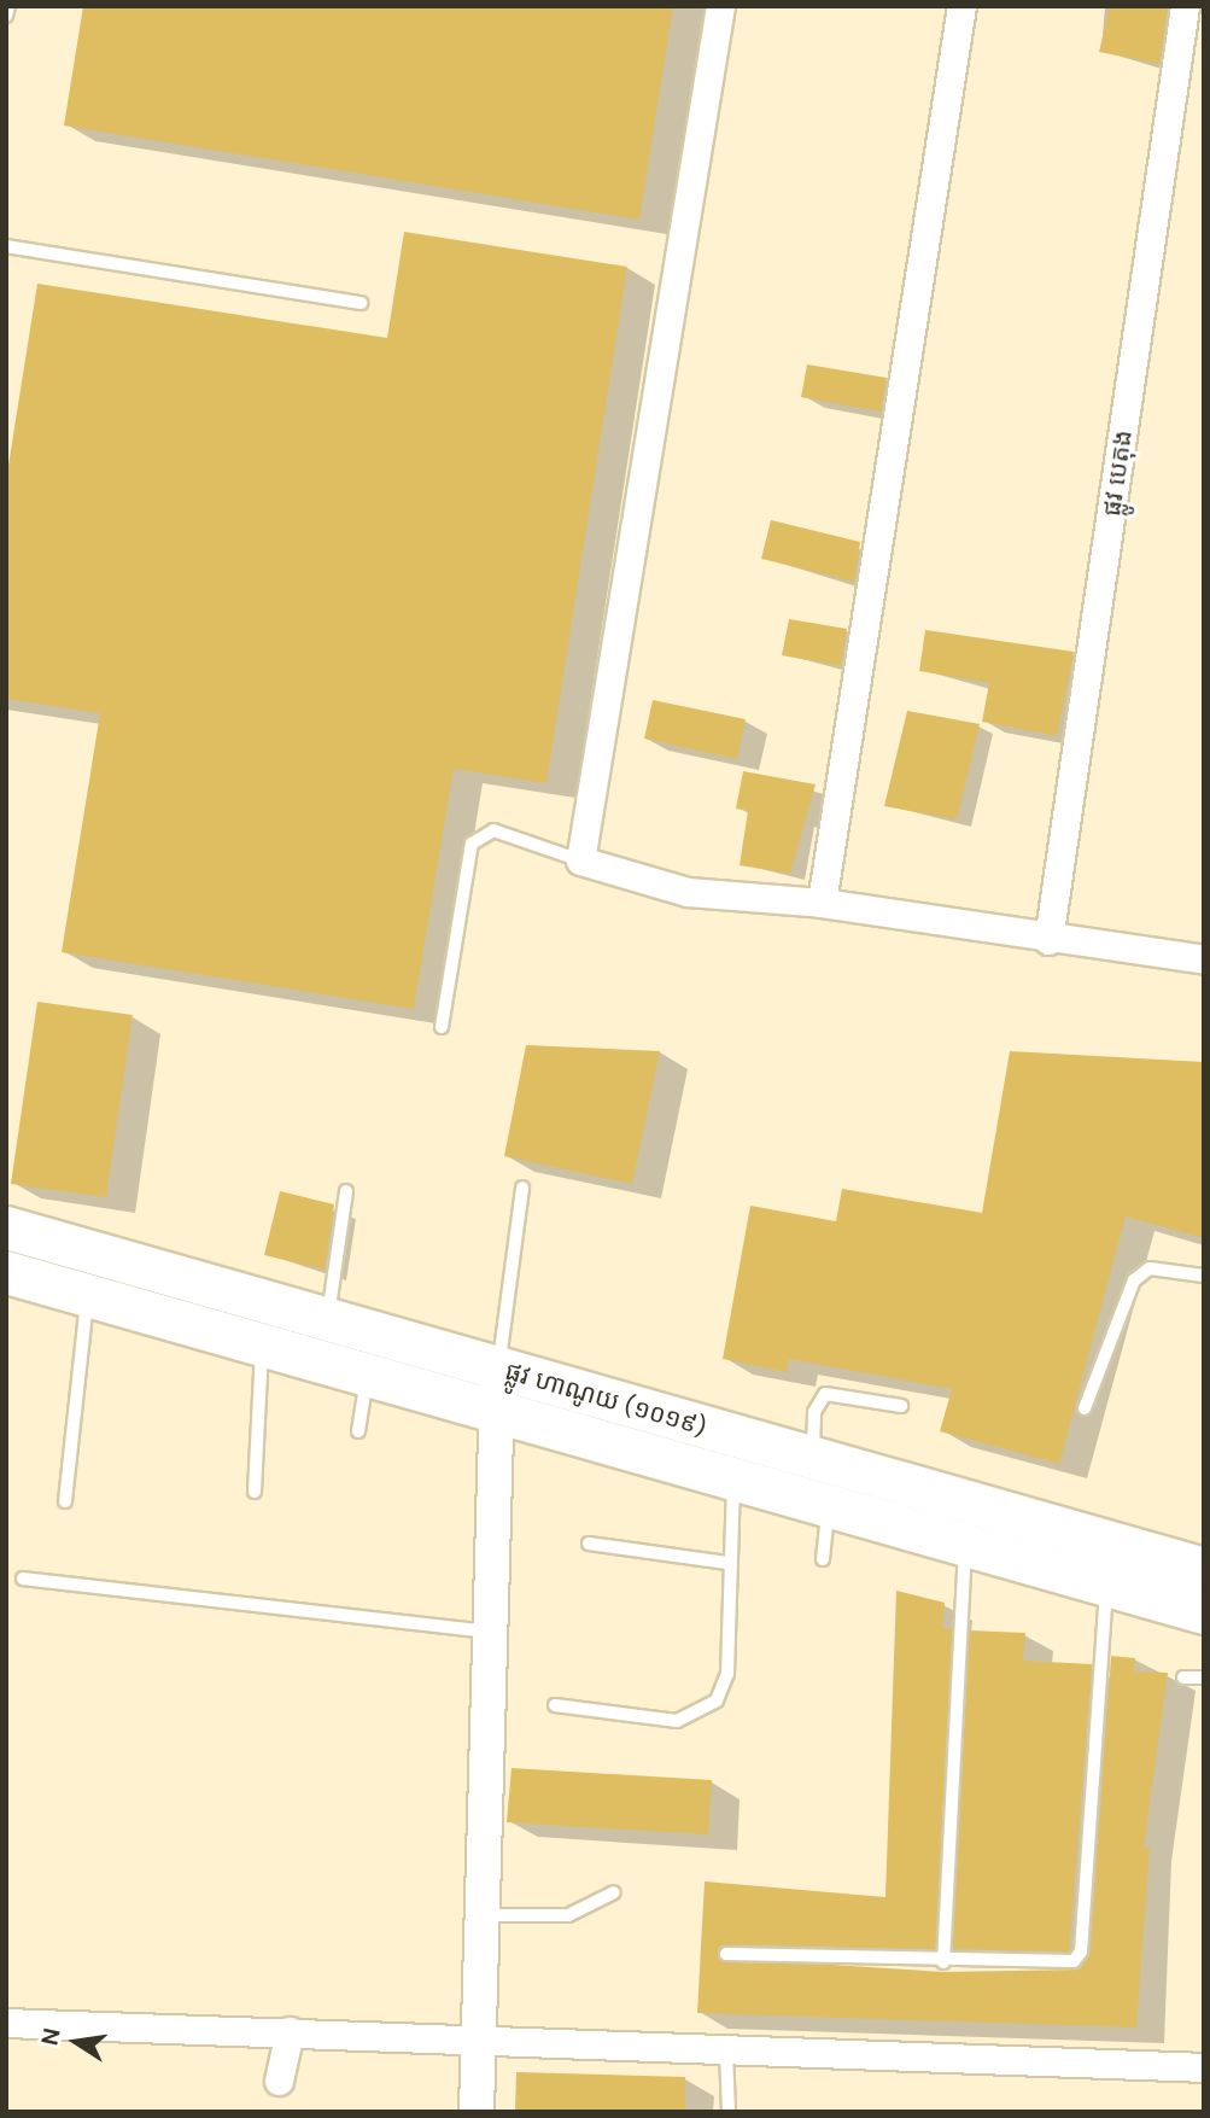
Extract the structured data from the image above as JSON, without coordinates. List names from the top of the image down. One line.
{"streets":{"main road":["ផ្លូវ ហាណូយ (១០១៩)"],"street":["ផ្លូវ បេតុង"]},"north":"left"}
